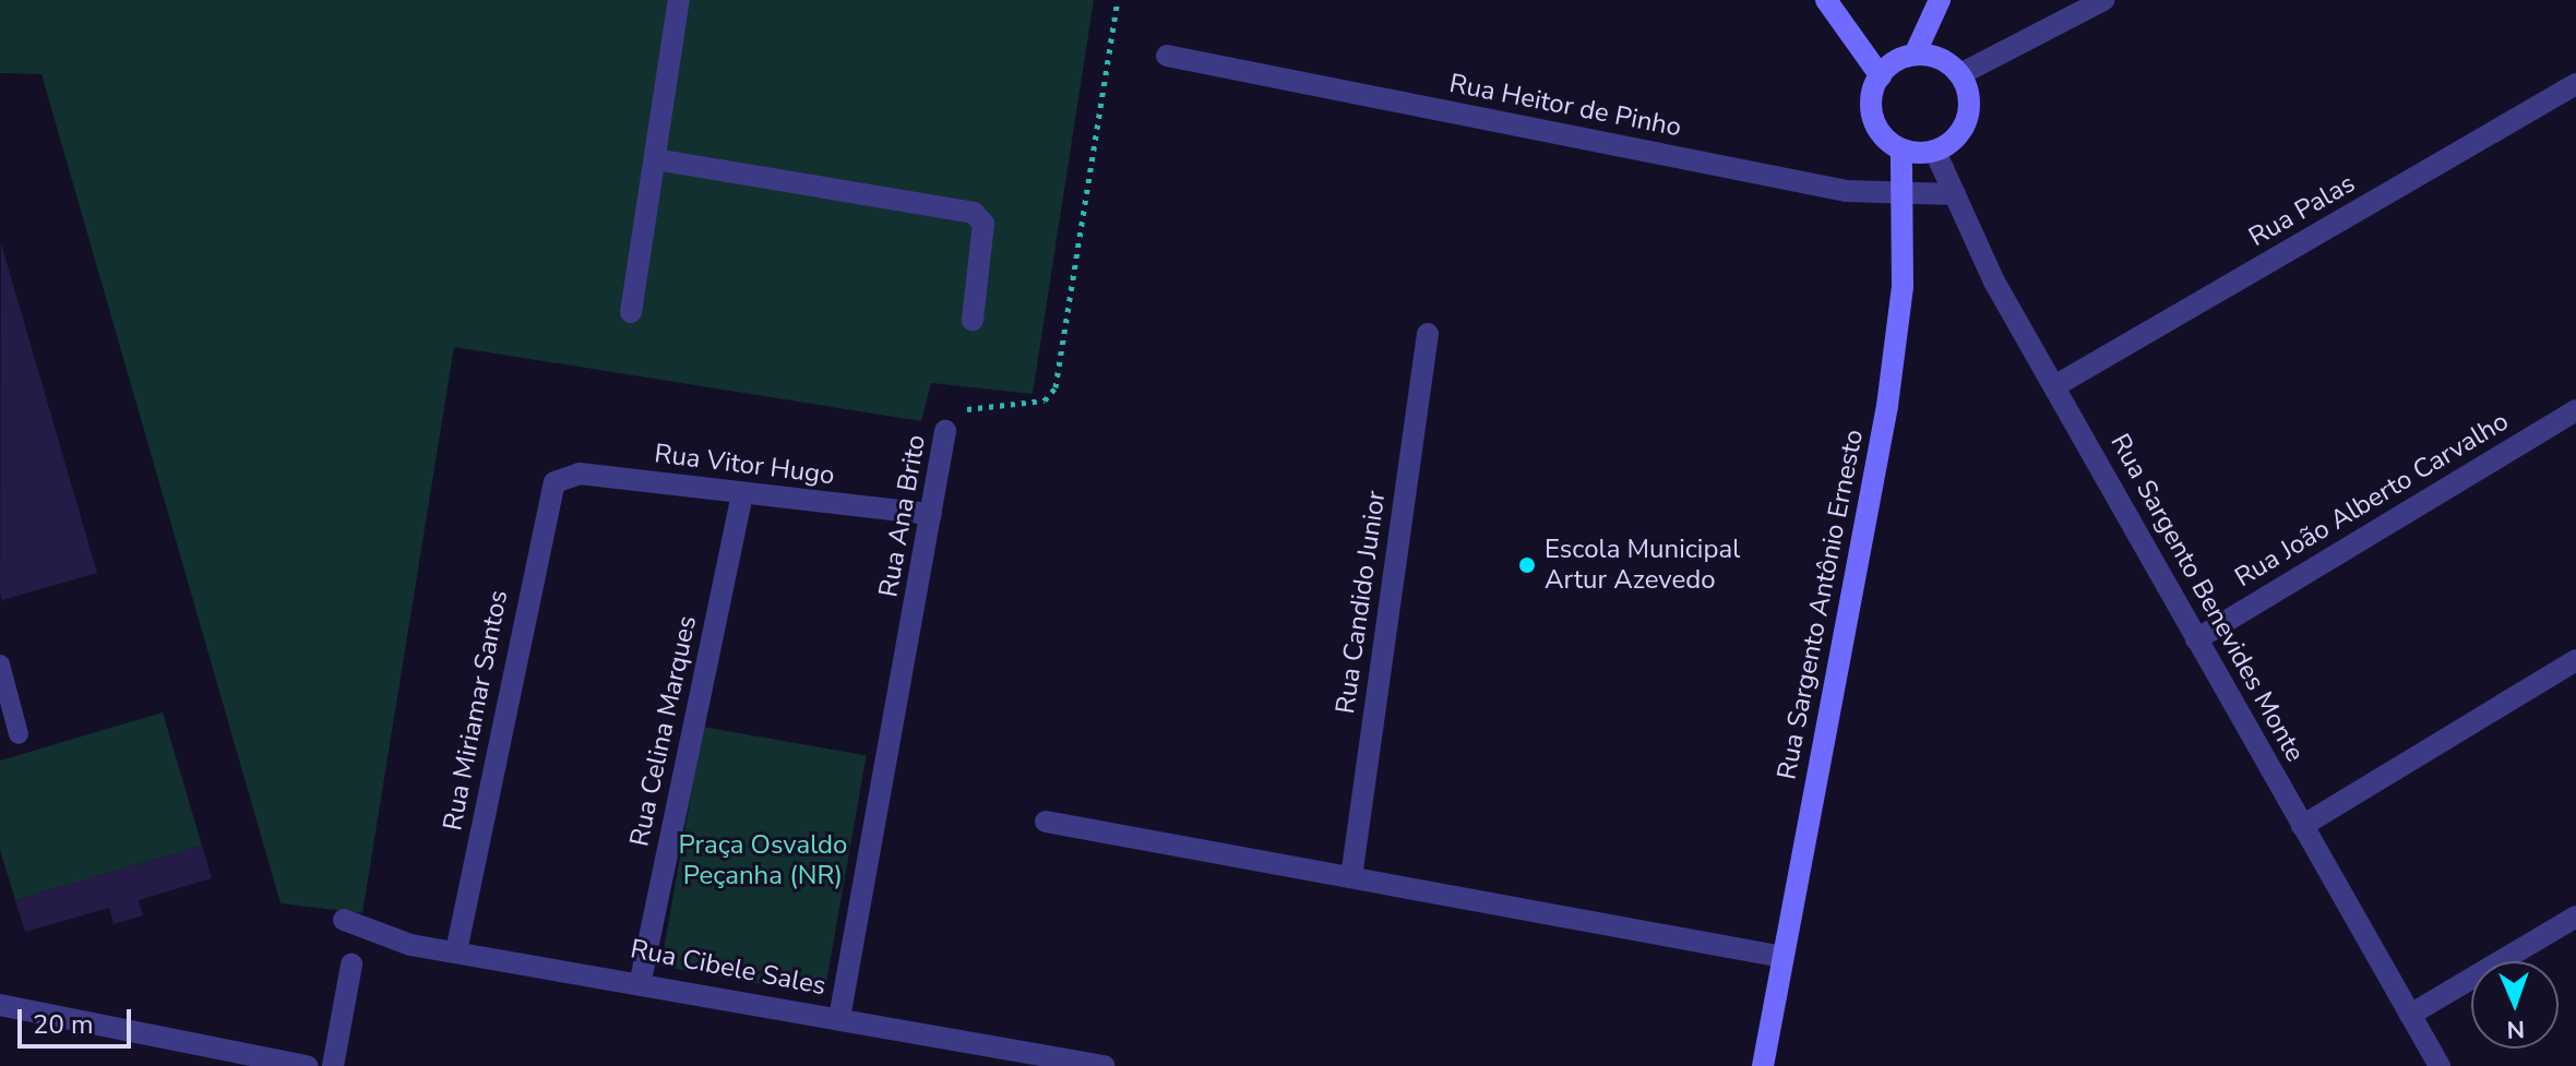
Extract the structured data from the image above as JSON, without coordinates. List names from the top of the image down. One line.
{"streets":{"street":["Rua Heitor de Pinho","Rua Palas","Rua Vitor Hugo","Rua João Alberto Carvalho","Rua Ana Brito","Rua Sargento Benevides Monte","Rua Candido Junior","Rua Sargento Antônio Ernesto","Rua Miriamar Santos","Rua Celina Marques","Rua Cibele Sales"]},"crossings":[["Rua Heitor de Pinho","Rua Sargento Benevides Monte"],["Rua Heitor de Pinho","Rua Sargento Antônio Ernesto"],["Rua Palas","Rua Sargento Benevides Monte"],["Rua Vitor Hugo","Rua Ana Brito"],["Rua Vitor Hugo","Rua Miriamar Santos"],["Rua Vitor Hugo","Rua Celina Marques"],["Rua João Alberto Carvalho","Rua Sargento Benevides Monte"],["Rua Ana Brito","Rua Cibele Sales"],["Rua Sargento Benevides Monte","Rua Sargento Antônio Ernesto"],["Rua Miriamar Santos","Rua Cibele Sales"],["Rua Celina Marques","Rua Cibele Sales"]],"parks":["Praça Osvaldo Peçanha (NR)"],"places":["Escola Municipal Artur Azevedo"],"scale_bar":"20 m","north":"bottom"}
